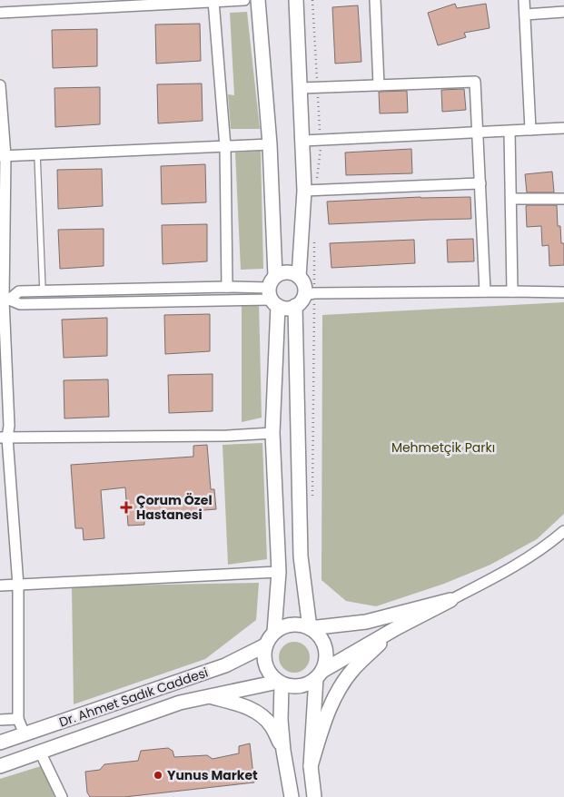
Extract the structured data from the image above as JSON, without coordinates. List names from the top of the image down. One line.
{"streets":{"street":["Dr. Ahmet Sadık Caddesi"]},"parks":["Mehmetçik Parkı"],"places":{"health":["Çorum Özel Hastanesi"],"other":["Yunus Market"]}}
